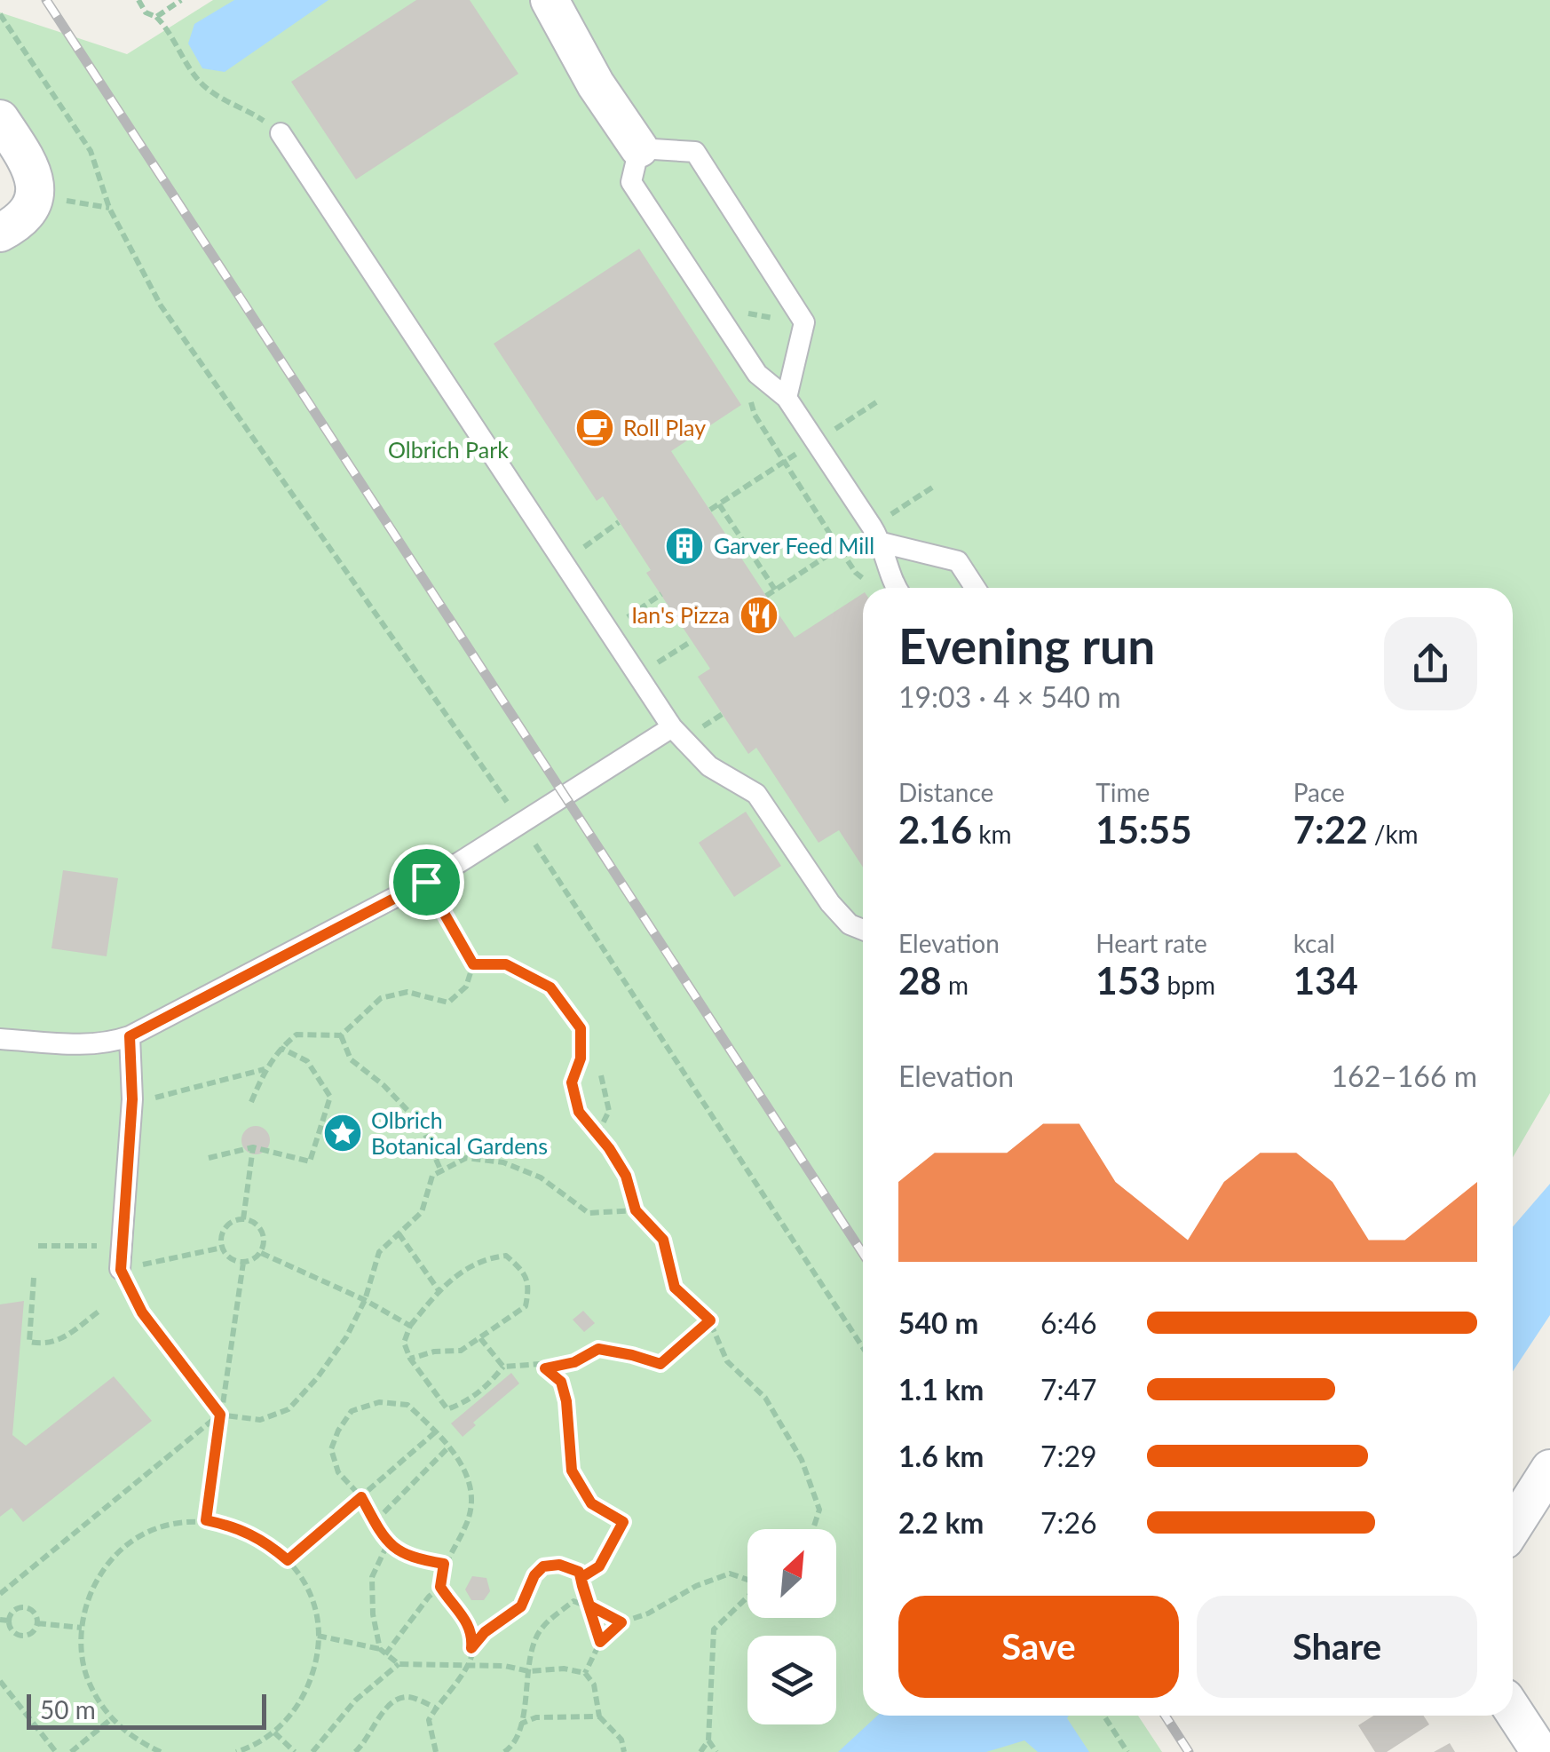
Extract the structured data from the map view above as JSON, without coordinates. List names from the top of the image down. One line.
{"parks":["Olbrich Park"],"places":{"cafe":["Roll Play"],"building":["Garver Feed Mill"],"restaurant":["Ian's Pizza"],"place":["Olbrich Botanical Gardens"]},"scale_bar":"50 m","north":"top right","page":{"heading":["Evening run","19:03 · 4 × 540 m"],"stats":[["Distance","2.16 km"],["Time","15:55"],["Pace","7:22 /km"],["Elevation","28 m"],["Heart rate","153 bpm"],["kcal","134"]],"chart":["Elevation","162–166 m"],"list":[{"name":"540 m","note":"6:46"},{"name":"1.1 km","note":"7:47"},{"name":"1.6 km","note":"7:29"},{"name":"2.2 km","note":"7:26"}],"buttons":["Save","Share"],"scale":"50 m"}}
